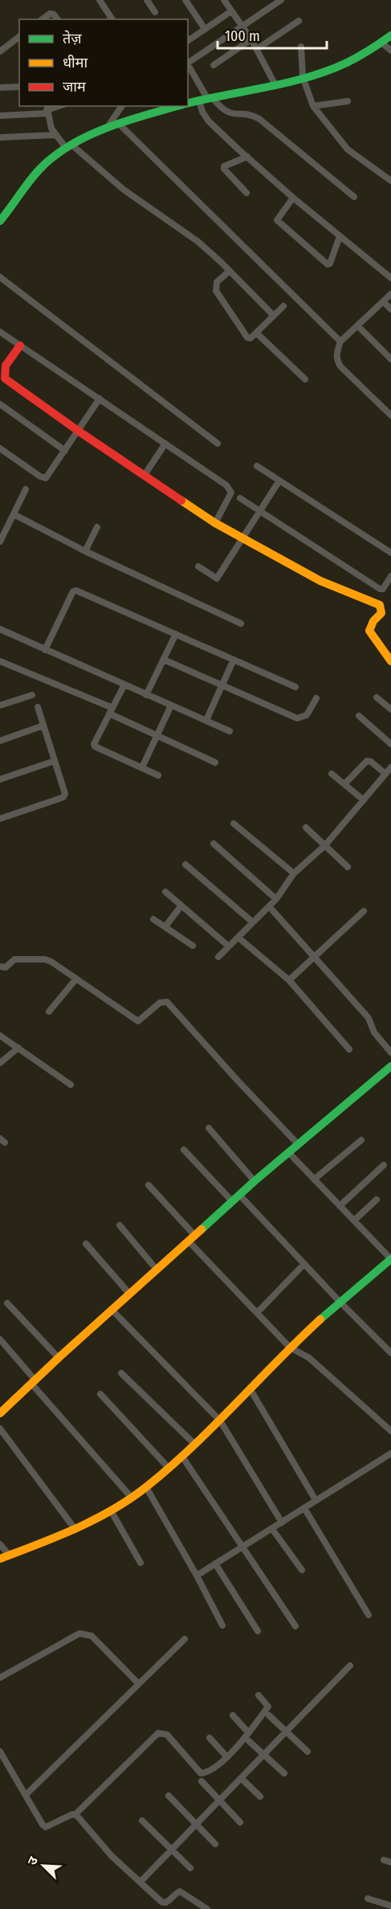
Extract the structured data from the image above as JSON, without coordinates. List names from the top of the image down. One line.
{"legend":["तेज़","धीमा","जाम"],"scale_bar":"100 m","north":"top left"}
